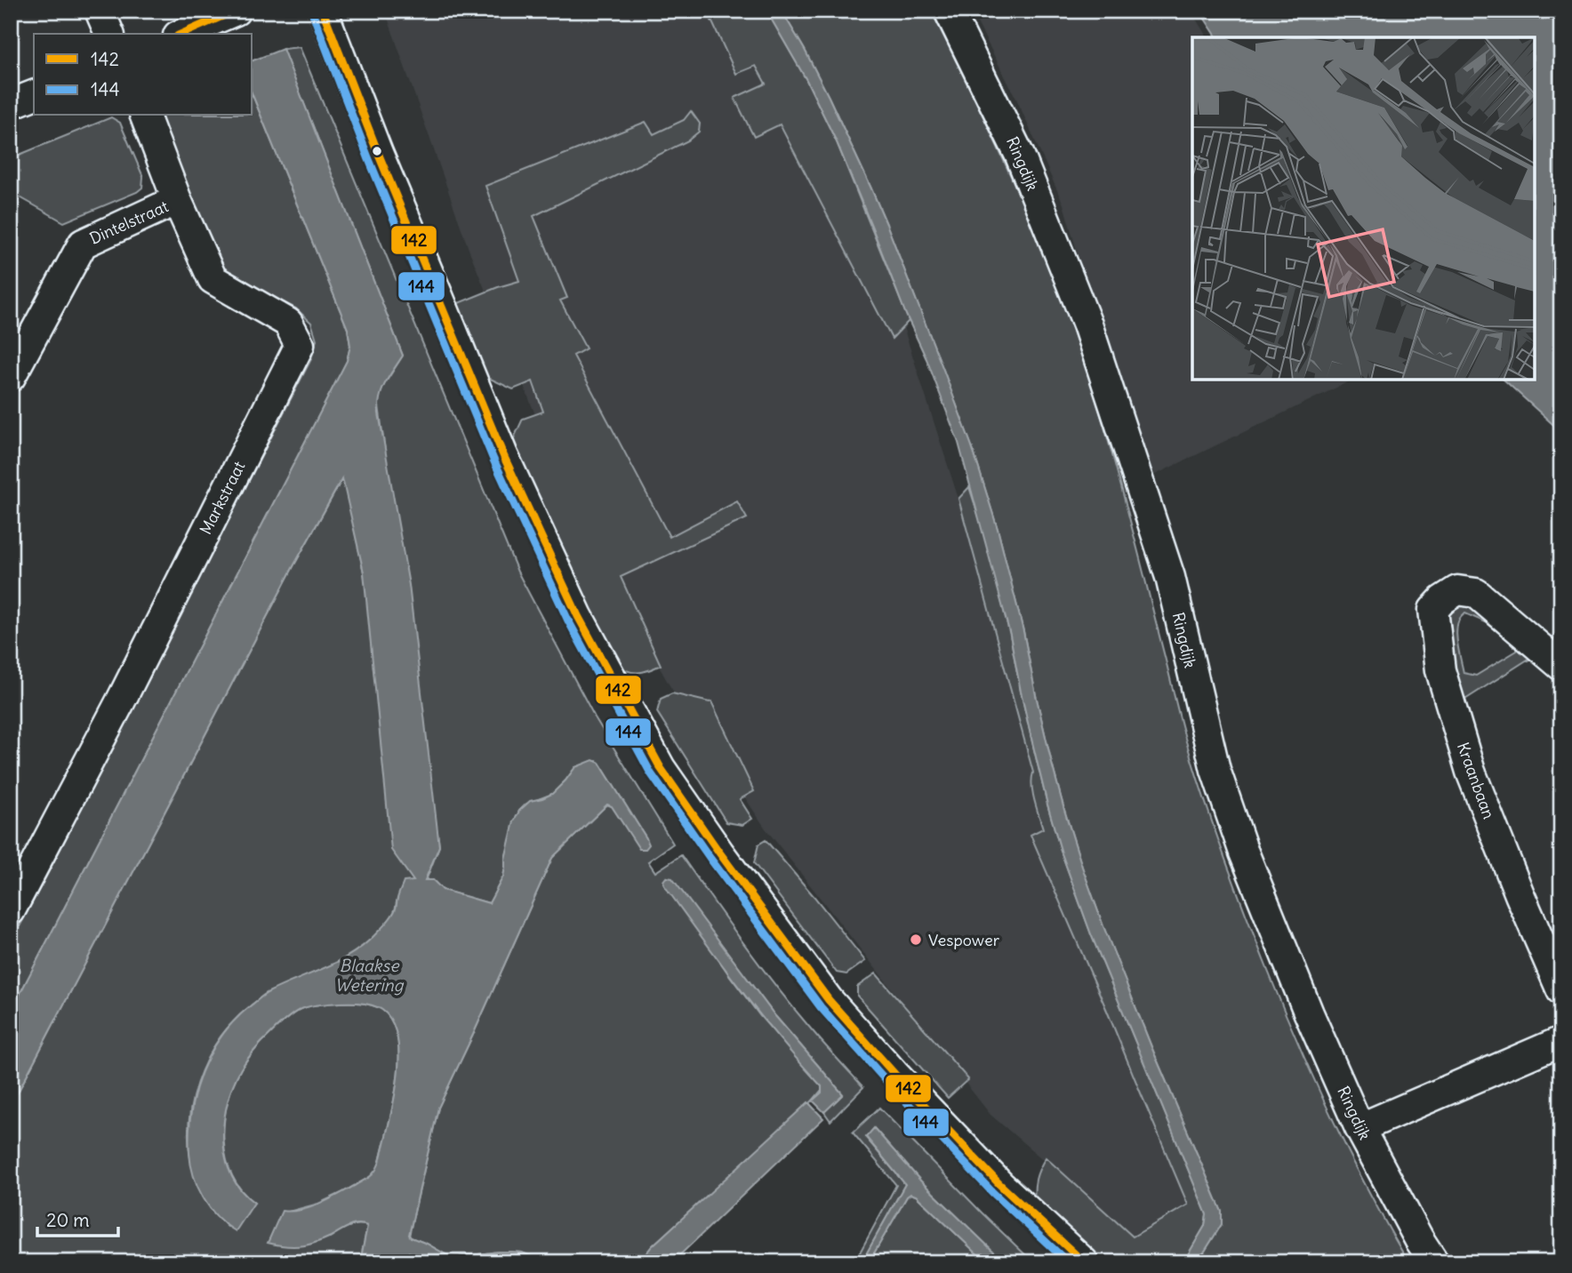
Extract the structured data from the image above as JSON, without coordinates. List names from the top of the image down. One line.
{"streets":{"street":["Ringdijk","Dintelstraat","Markstraat","Kraanbaan"]},"crossings":[["Dintelstraat","Markstraat"]],"water":["Blaakse Wetering"],"places":["Vespower"],"lines":["transit line 142","transit line 144"],"legend":["142","144"],"scale_bar":"20 m"}
